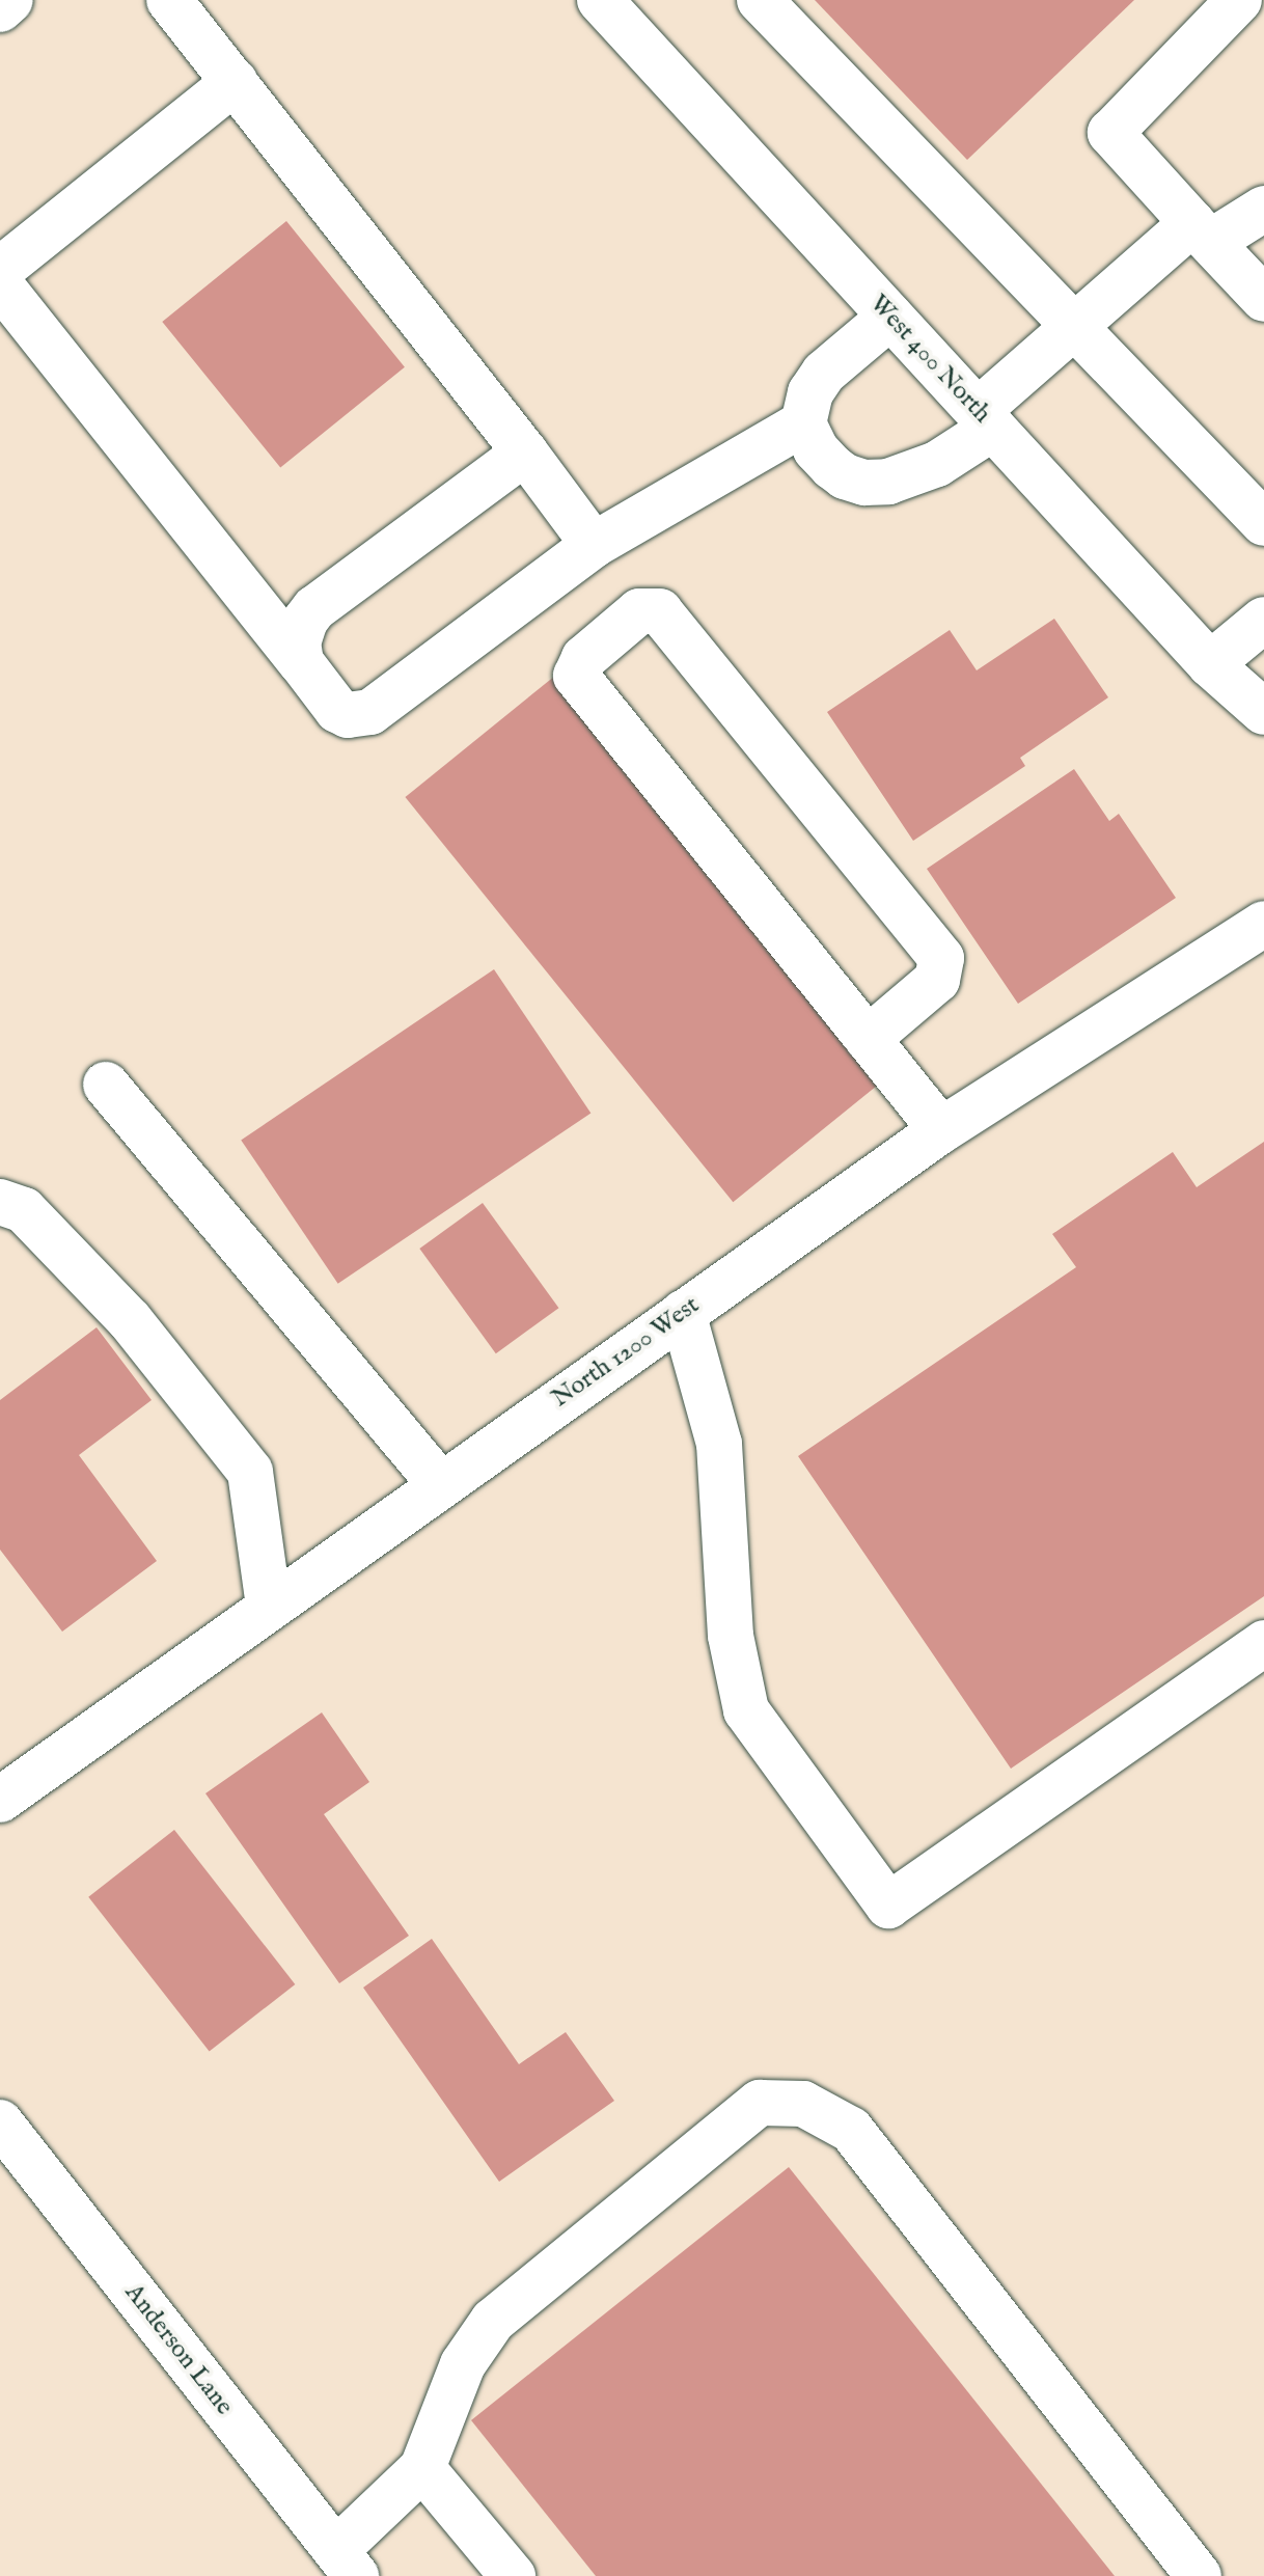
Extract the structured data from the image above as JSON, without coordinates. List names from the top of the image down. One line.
{"streets":{"street":["West 400 North","North 1200 West","Anderson Lane"]}}
